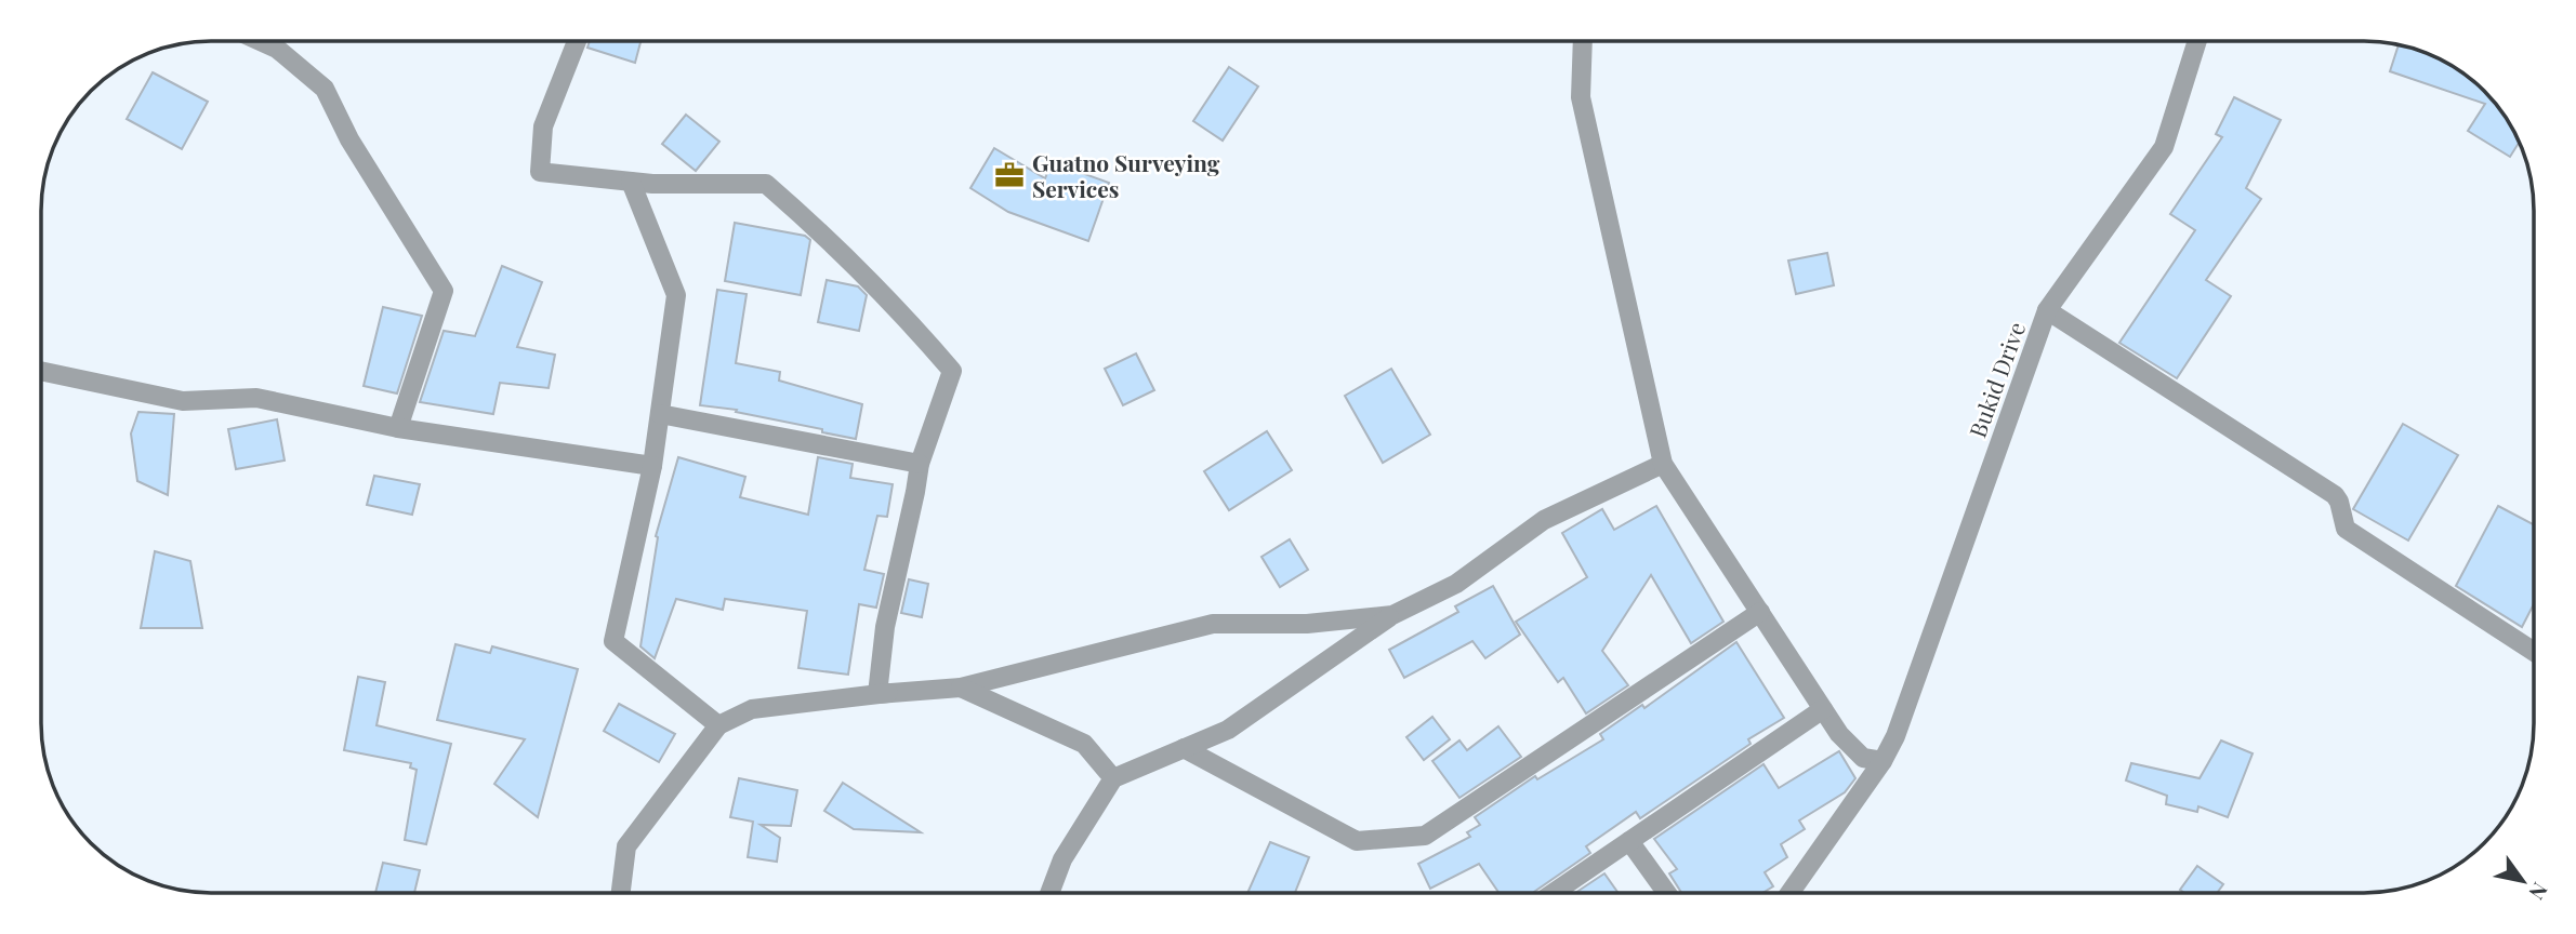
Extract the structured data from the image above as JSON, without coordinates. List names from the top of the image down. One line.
{"streets":{"street":["Bukid Drive"]},"places":{"office":["Guatno Surveying Services"]},"north":"bottom right"}
